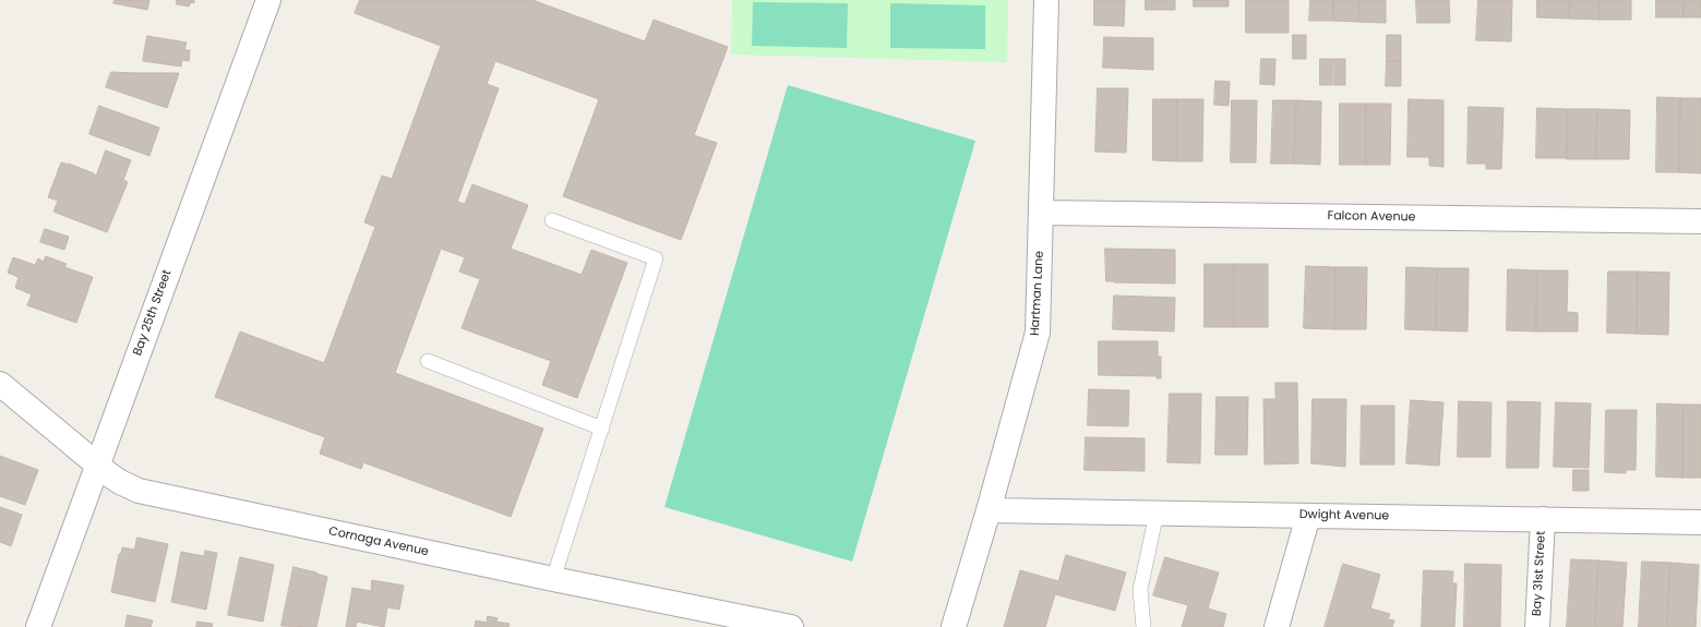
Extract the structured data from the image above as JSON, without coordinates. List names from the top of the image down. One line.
{"streets":{"street":["Falcon Avenue","Hartman Lane","Bay 25th Street","Dwight Avenue","Cornaga Avenue","Bay 31st Street"]},"crossings":[["Falcon Avenue","Hartman Lane"],["Hartman Lane","Dwight Avenue"],["Bay 25th Street","Cornaga Avenue"],["Dwight Avenue","Bay 31st Street"]]}
